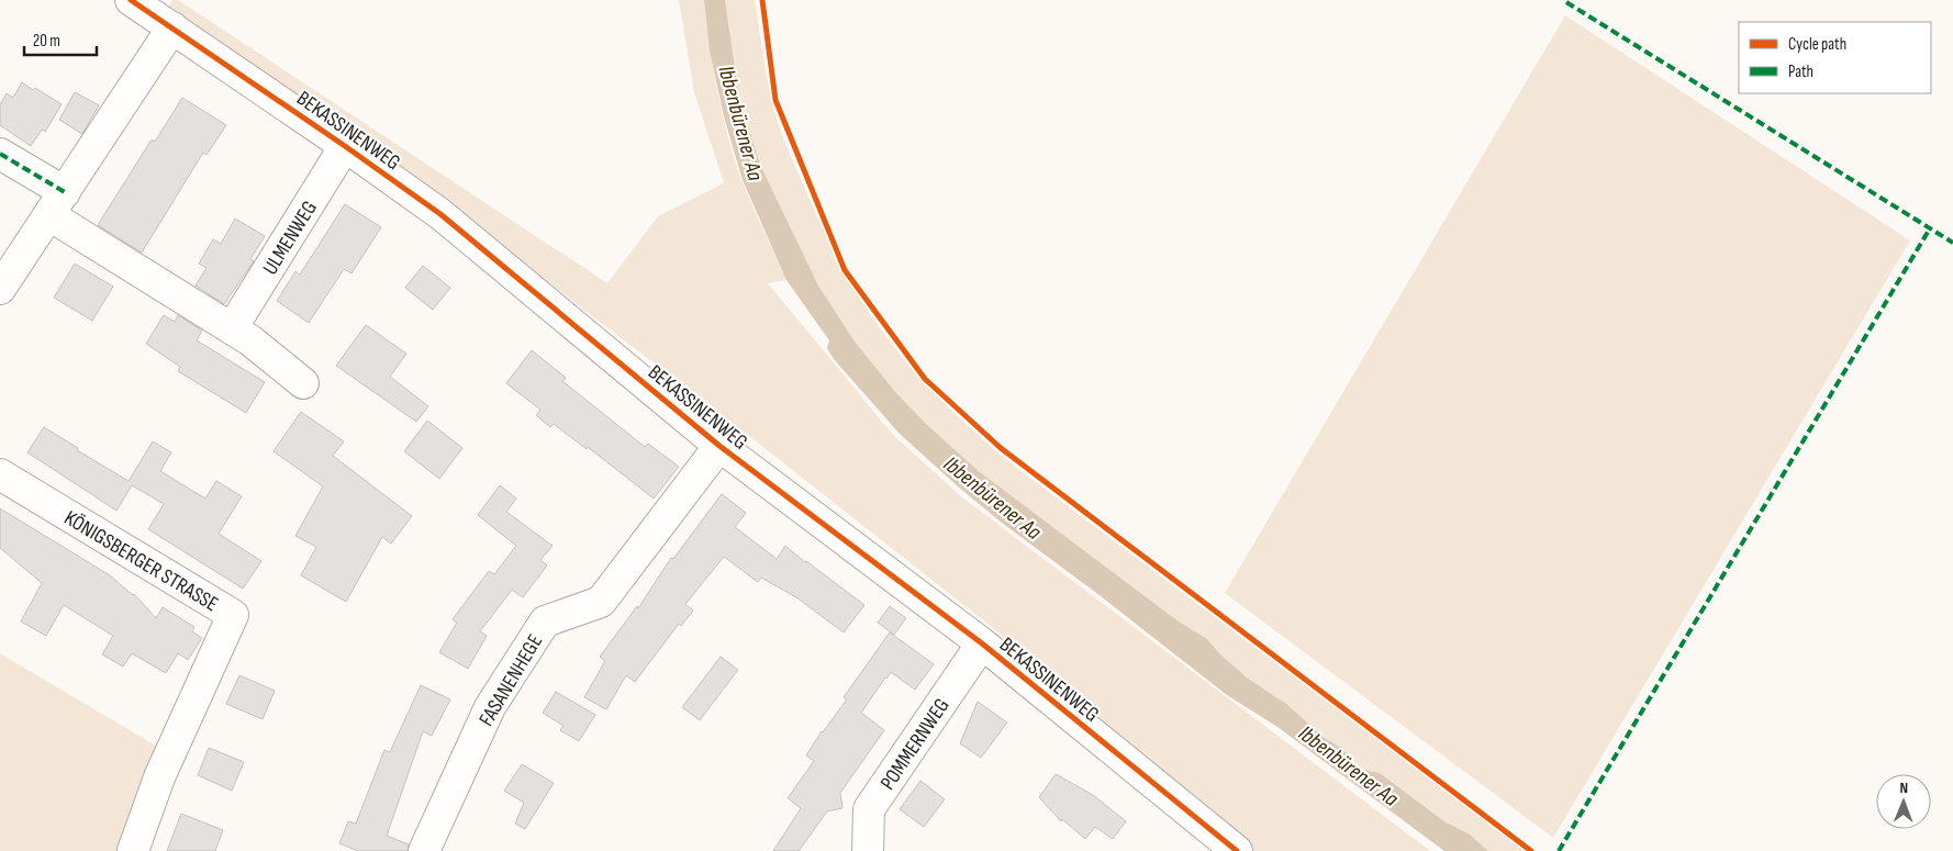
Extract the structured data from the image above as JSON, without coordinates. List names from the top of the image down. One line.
{"streets":{"street":["BEKASSINENWEG","ULMENWEG","KÖNIGSBERGER STRASSE","FASANENHEGE","POMMERNWEG"]},"crossings":[["BEKASSINENWEG","ULMENWEG"],["BEKASSINENWEG","FASANENHEGE"],["BEKASSINENWEG","POMMERNWEG"]],"water":["Ibbenbürener Aa"],"legend":["Cycle path","Path"],"scale_bar":"20 m","north":"top"}
